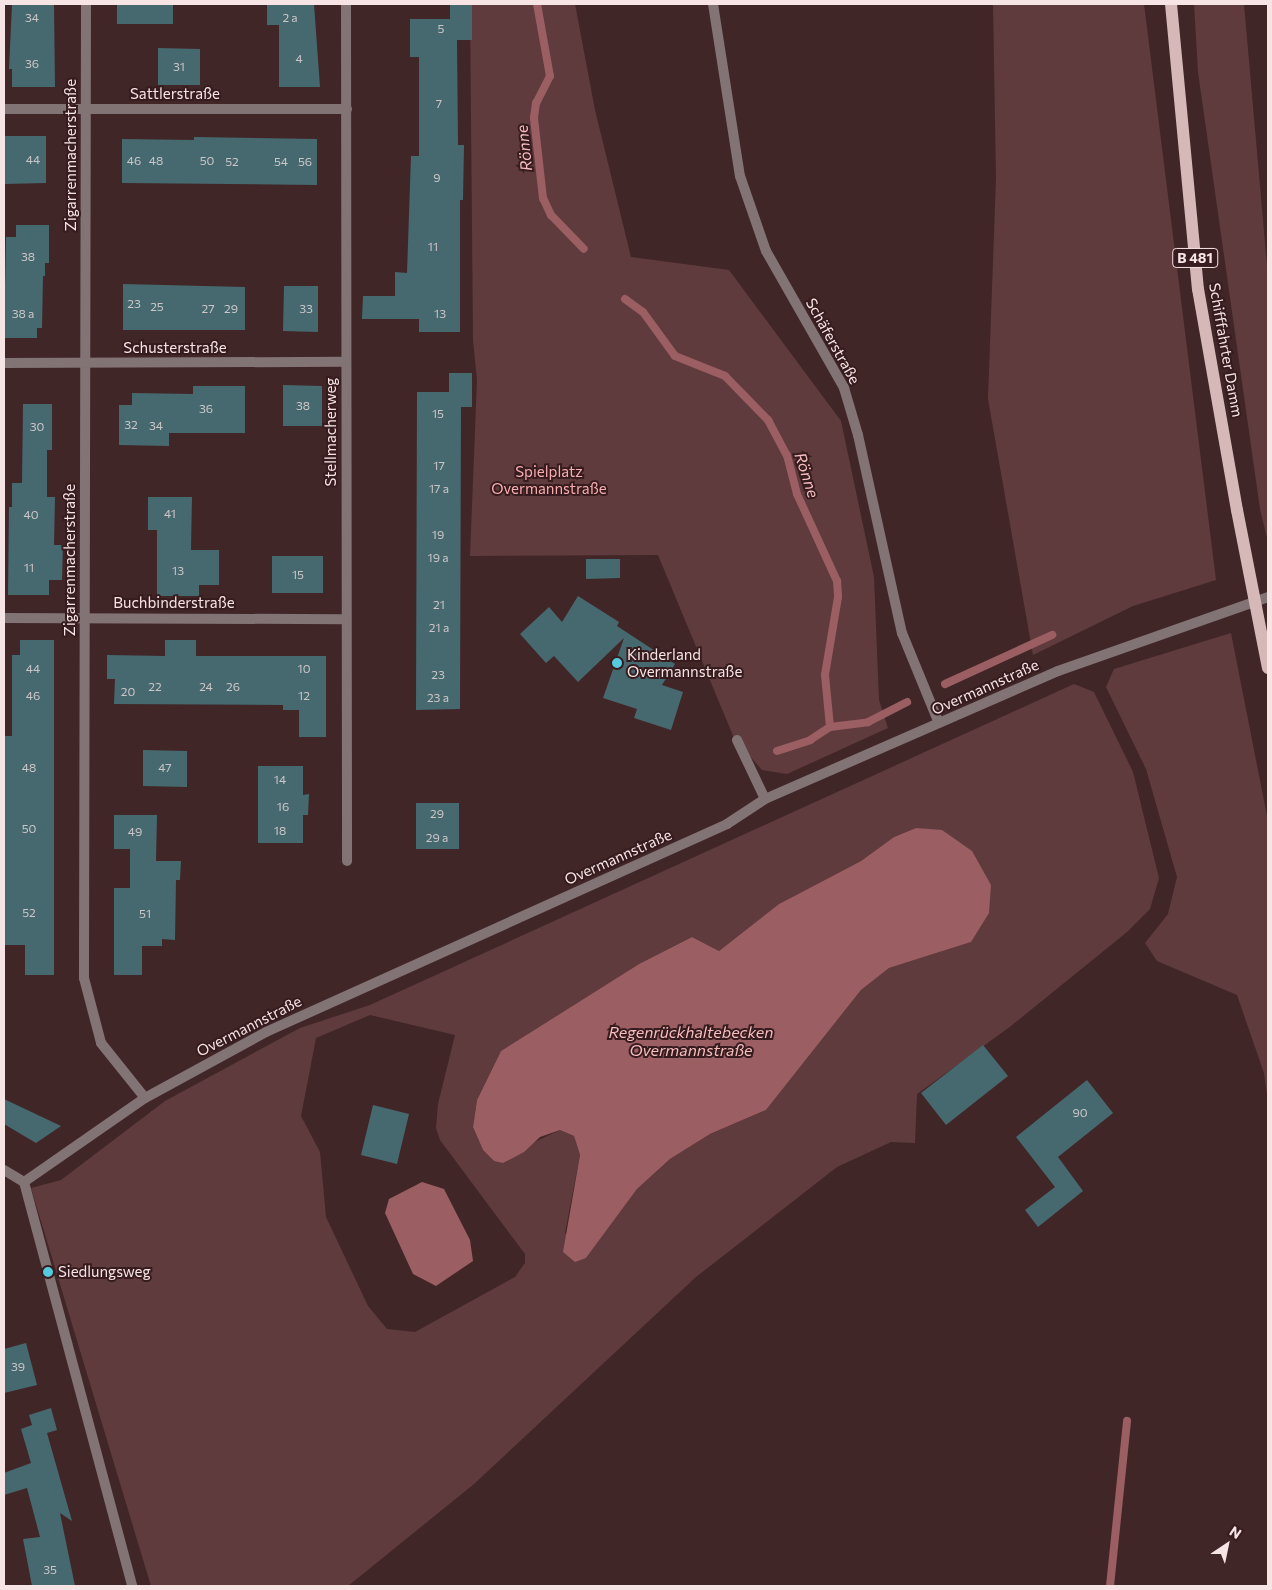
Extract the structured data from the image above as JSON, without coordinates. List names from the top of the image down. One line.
{"streets":{"main road":["B 481","Schifffahrter Damm"],"street":["Sattlerstraße","Zigarrenmacherstraße","Schäferstraße","Schusterstraße","Stellmacherweg","Buchbinderstraße","Overmannstraße"]},"crossings":[["Sattlerstraße","Zigarrenmacherstraße"],["Sattlerstraße","Stellmacherweg"],["Zigarrenmacherstraße","Schusterstraße"],["Zigarrenmacherstraße","Buchbinderstraße"],["Zigarrenmacherstraße","Overmannstraße"],["Schäferstraße","Overmannstraße"],["Schusterstraße","Stellmacherweg"],["Stellmacherweg","Buchbinderstraße"]],"water":["Rönne","Regenrückhaltebecken Overmannstraße"],"parks":["Spielplatz Overmannstraße"],"places":["Kinderland Overmannstraße","Siedlungsweg"],"house_numbers":["34","2 a","5","4","36","31","7","44","46","48","50","52","54","56","9","11","38","23","25","27","29","33","38 a","13","38","36","15","32","34","30","17","17 a","41","40","19","19 a","11","13","15","21","21 a","44","10","23","22","24","26","20","46","12","23 a","48","47","14","16","29","50","18","49","29 a","52","51","90","39","35"],"north":"top right"}
